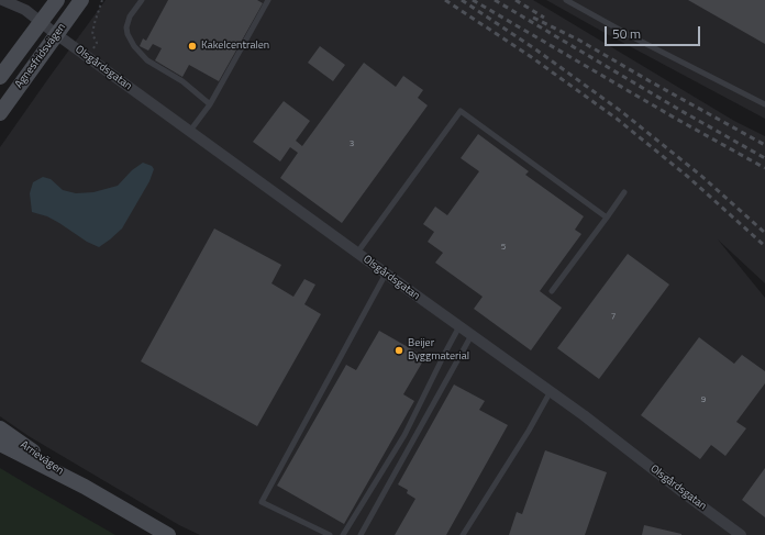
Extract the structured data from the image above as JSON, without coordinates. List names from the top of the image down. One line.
{"streets":{"main road":["Agnesfridsvägen","Arrievägen"],"street":["Olsgårdsgatan"]},"crossings":[["Agnesfridsvägen","Olsgårdsgatan"]],"places":["Kakelcentralen","Beijer Byggmaterial"],"house_numbers":["3","5","7","9"],"scale_bar":"50 m"}
